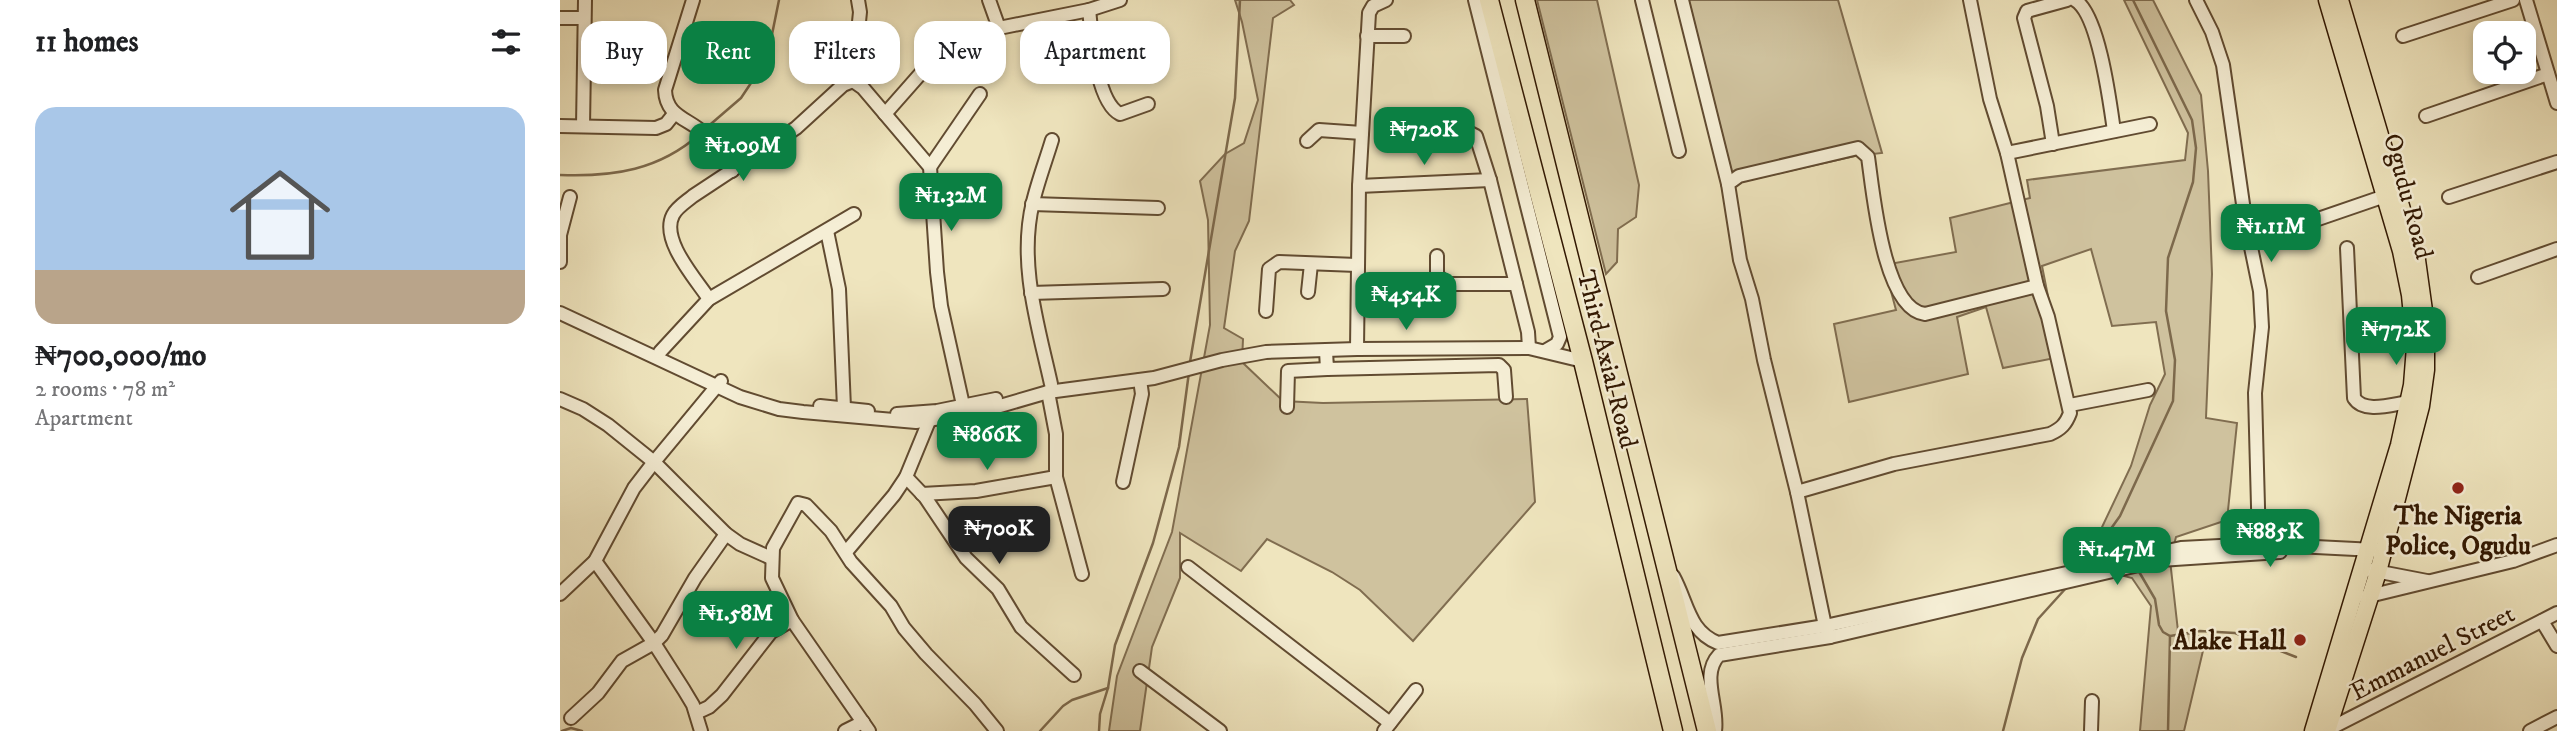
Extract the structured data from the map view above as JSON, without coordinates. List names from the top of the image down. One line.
{"streets":{"highway":["Third Axial Road"],"main road":["Ogudu Road"],"street":["Emmanuel Street"]},"crossings":[["Ogudu Road","Emmanuel Street"]],"places":["The Nigeria Police, Ogudu","Alake Hall"],"page":{"heading":"11 homes","chip":["Buy","Rent","Filters","New","Apartment"],"list":[{"name":"₦700,000/mo","note":"2 rooms · 78 m² · Apartment"}],"price":["₦720K","₦1.09M","₦1.32M","₦1.11M","₦454K","₦772K","₦866K","₦700K","₦885K","₦1.47M","₦1.58M"]}}
